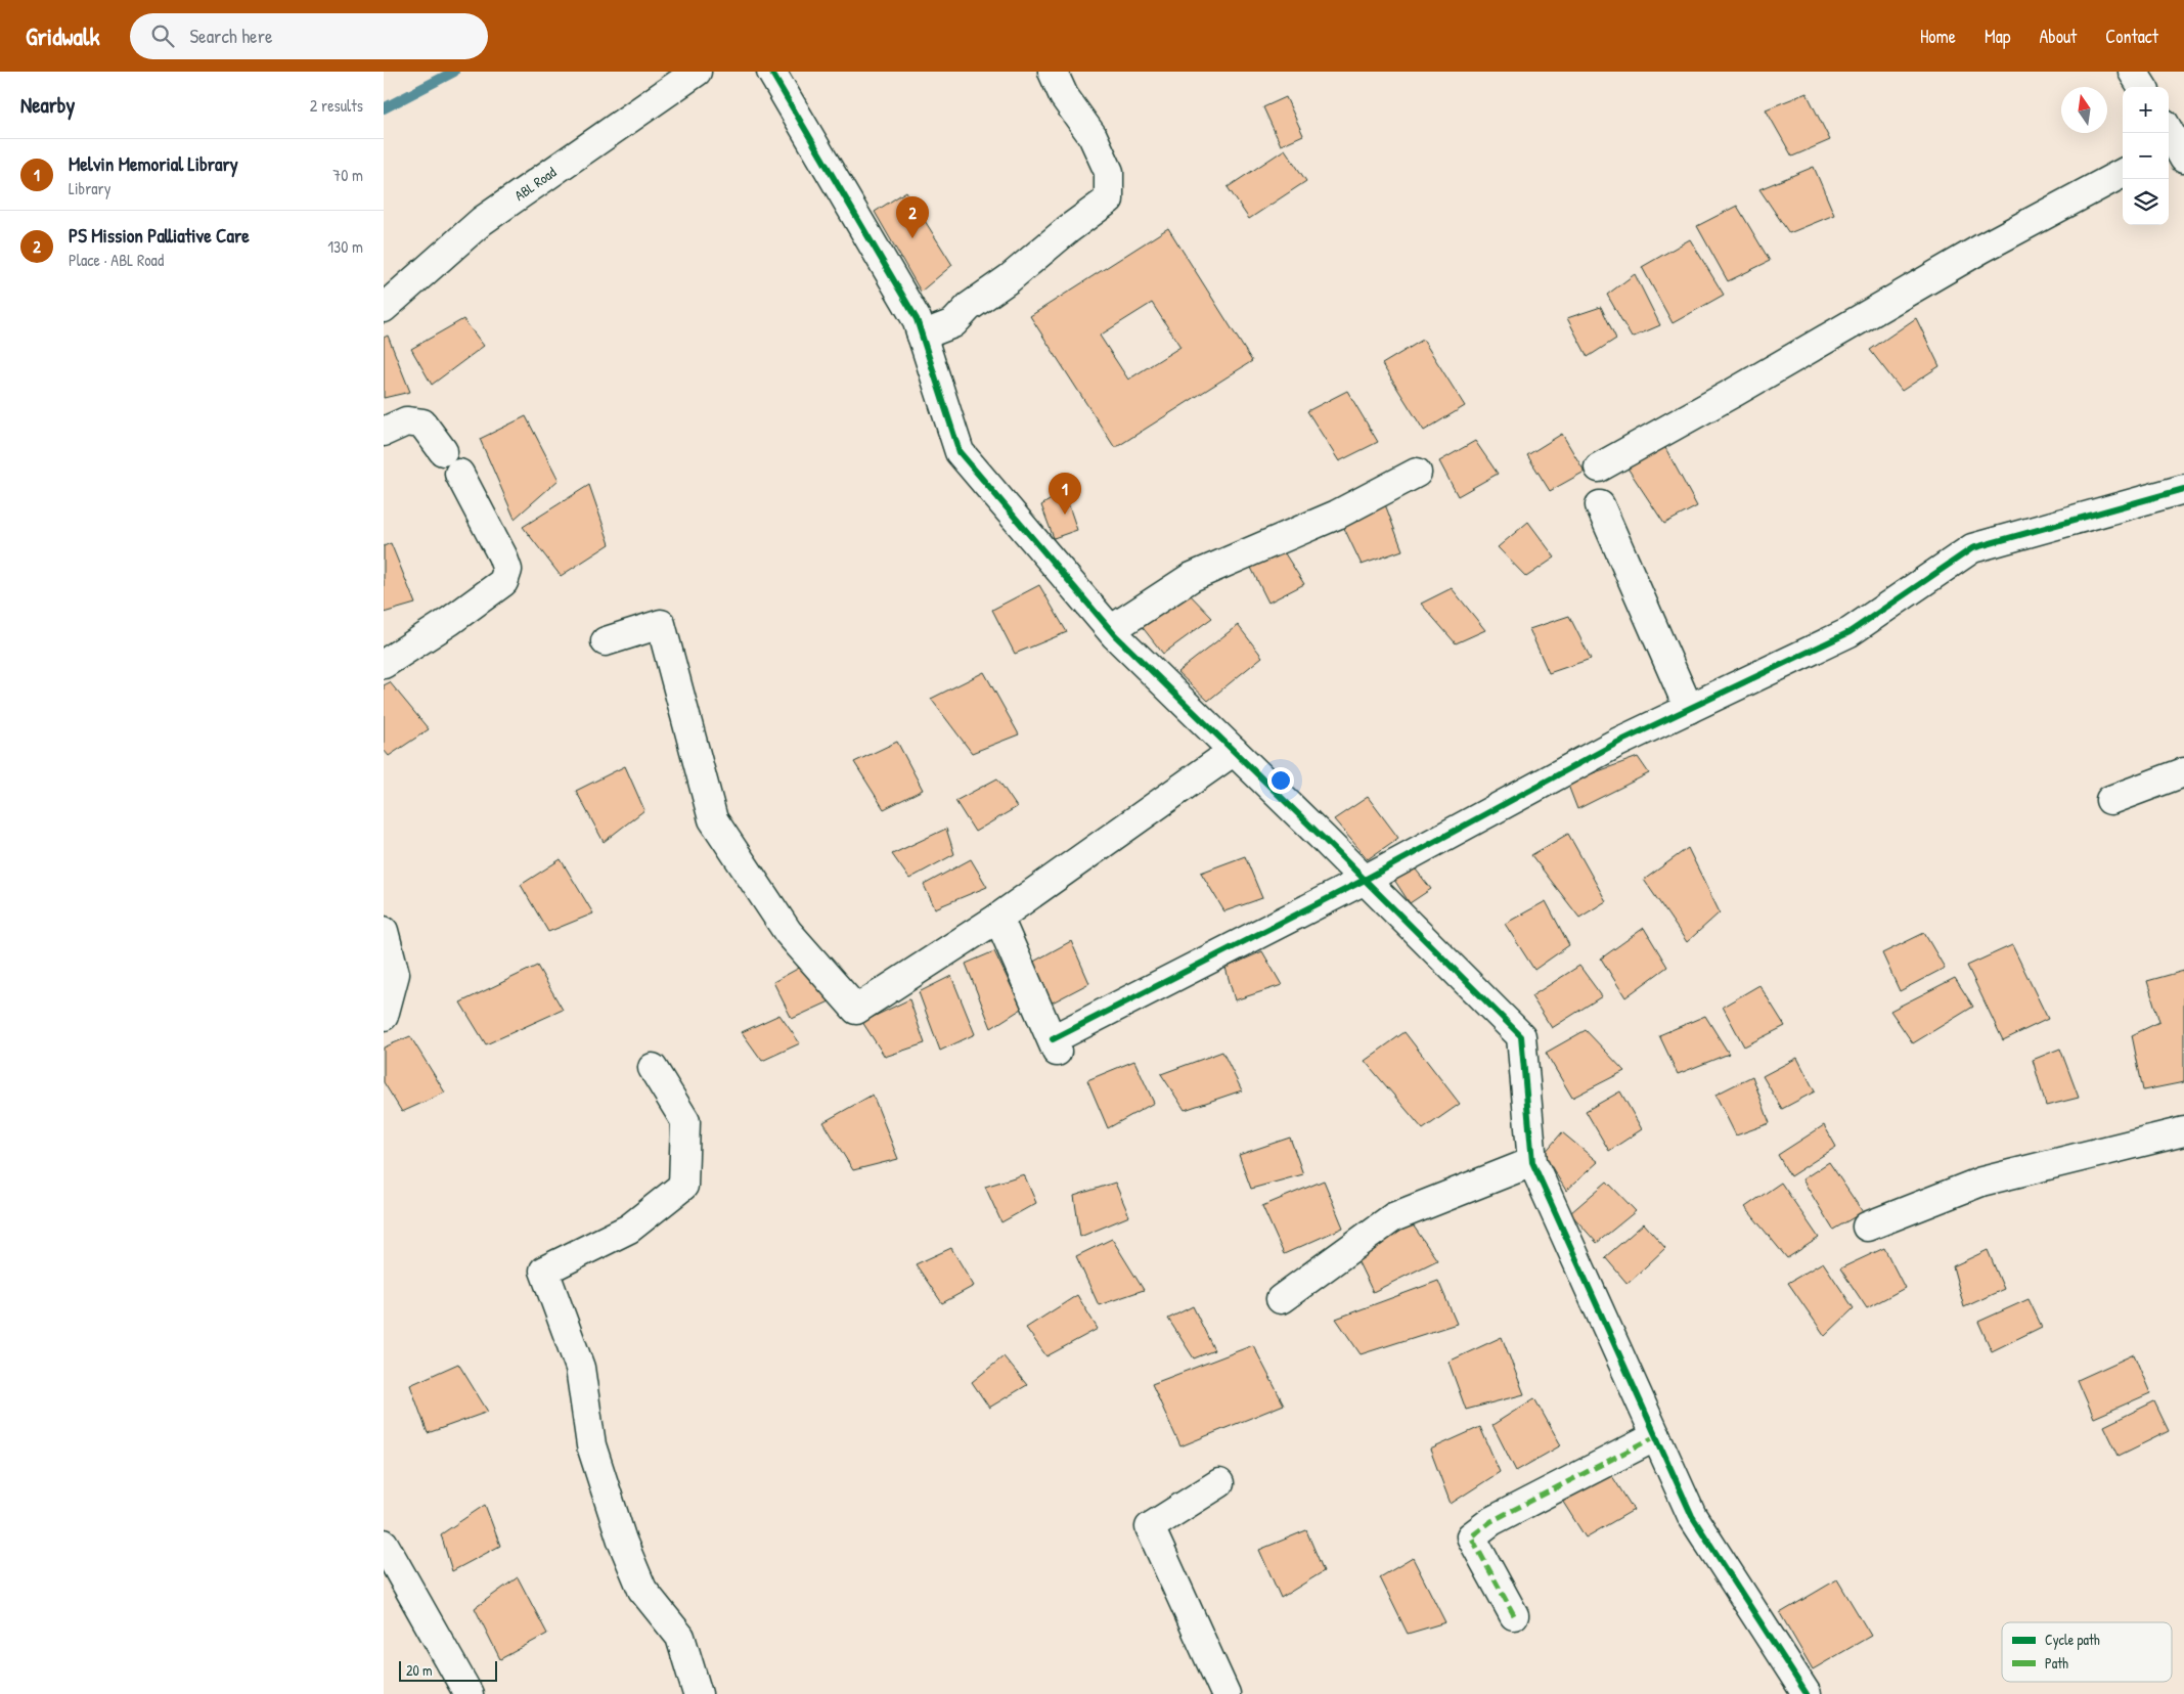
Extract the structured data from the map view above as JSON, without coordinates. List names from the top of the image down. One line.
{"streets":{"street":["ABL Road"]},"legend":["Cycle path","Path"],"scale_bar":"20 m","north":"top","page":{"header":"Gridwalk","search":"Search here","nav":["Home","Map","About","Contact"],"heading":["Nearby","2 results"],"map_buttons":["+","−"],"list":[{"mark":"1","name":"Melvin Memorial Library","note":"Library","value":"70 m"},{"mark":"2","name":"PS Mission Palliative Care","note":"Place · ABL Road","value":"130 m"}],"pins":["2","1"],"scale":"20 m"}}
